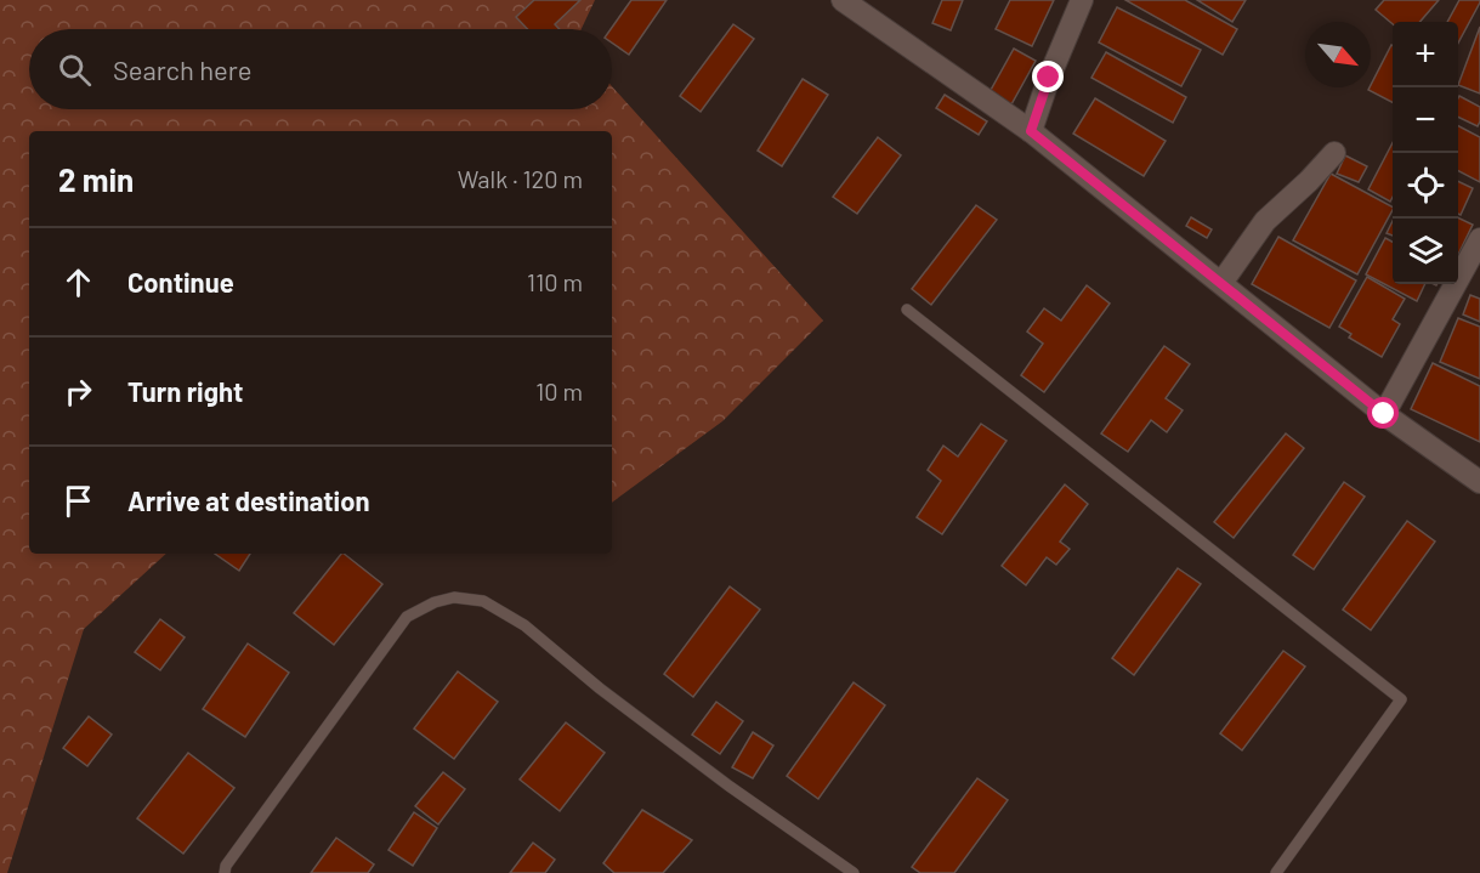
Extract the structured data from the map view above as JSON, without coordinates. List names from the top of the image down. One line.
{"north":"bottom right","page":{"map_buttons":["+","−"],"search":"Search here","heading":["2 min","Walk · 120 m"],"list":[["Continue","110 m"],["Turn right","10 m"],"Arrive at destination"]}}
